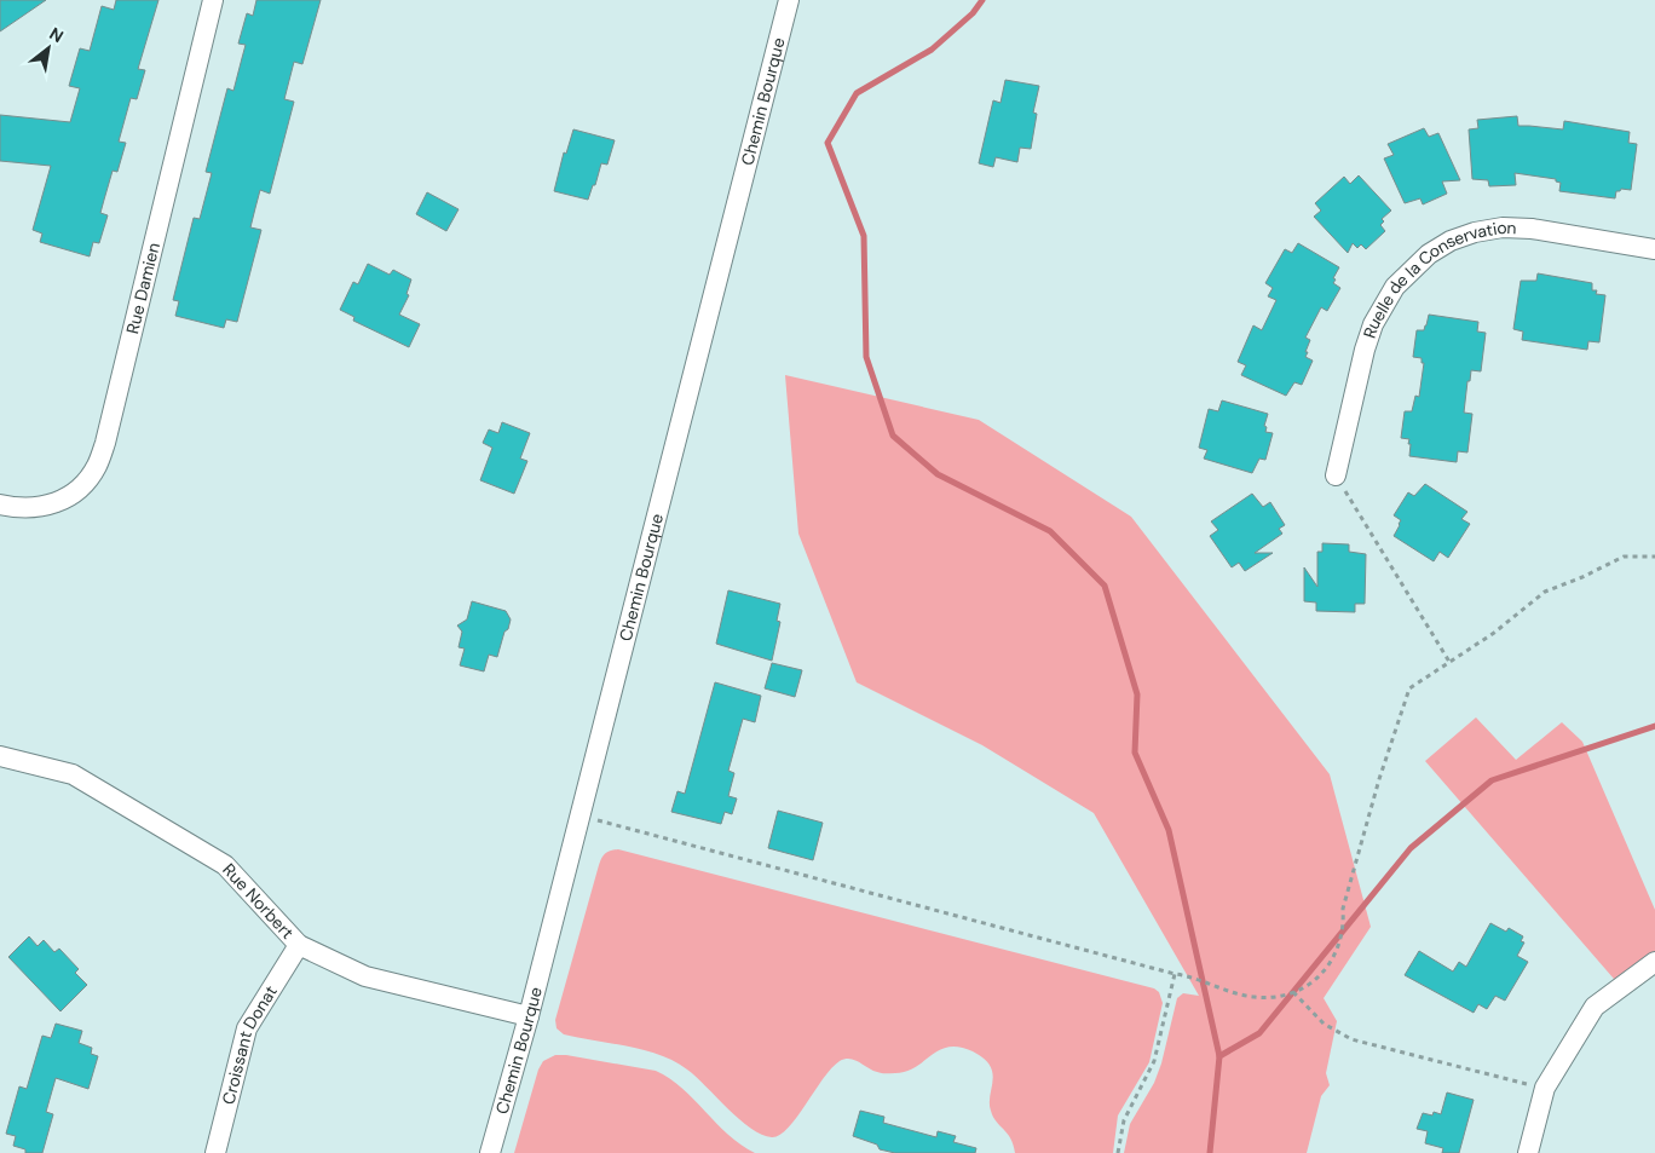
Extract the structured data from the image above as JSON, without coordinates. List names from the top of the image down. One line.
{"streets":{"street":["Chemin Bourque","Rue Damien","Ruelle de la Conservation","Rue Norbert","Croissant Donat"]},"crossings":[["Chemin Bourque","Rue Norbert"],["Rue Norbert","Croissant Donat"]],"north":"top right"}
